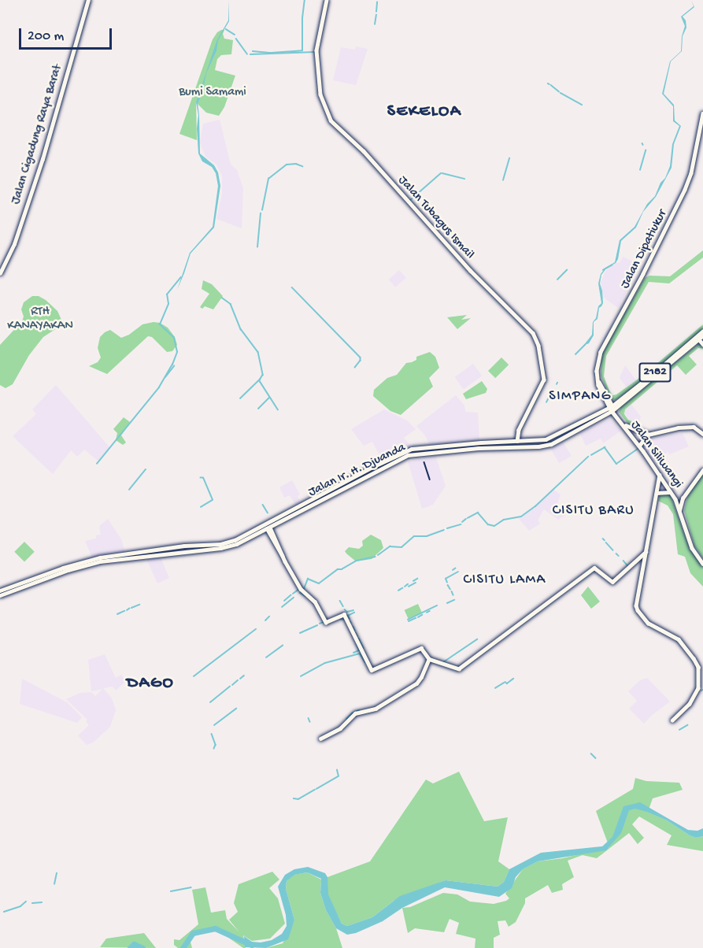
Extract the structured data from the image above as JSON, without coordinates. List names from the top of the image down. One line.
{"streets":{"main road":["2182","Jalan Ir. H. Djuanda"],"street":["Jalan Cigadung Raya Barat","Jalan Tubagus Ismail","Jalan Dipatiukur","Jalan Siliwangi"]},"crossings":[["Jalan Tubagus Ismail","Jalan Ir. H. Djuanda"],["Jalan Dipatiukur","Jalan Siliwangi"],["Jalan Dipatiukur","Jalan Ir. H. Djuanda"],["Jalan Siliwangi","Jalan Ir. H. Djuanda"]],"districts":["SEKELOA","SIMPANG","CISITU BARU","CISITU LAMA","DAGO"],"parks":["Bumi Samami","RTH KANAYAKAN"],"scale_bar":"200 m"}
